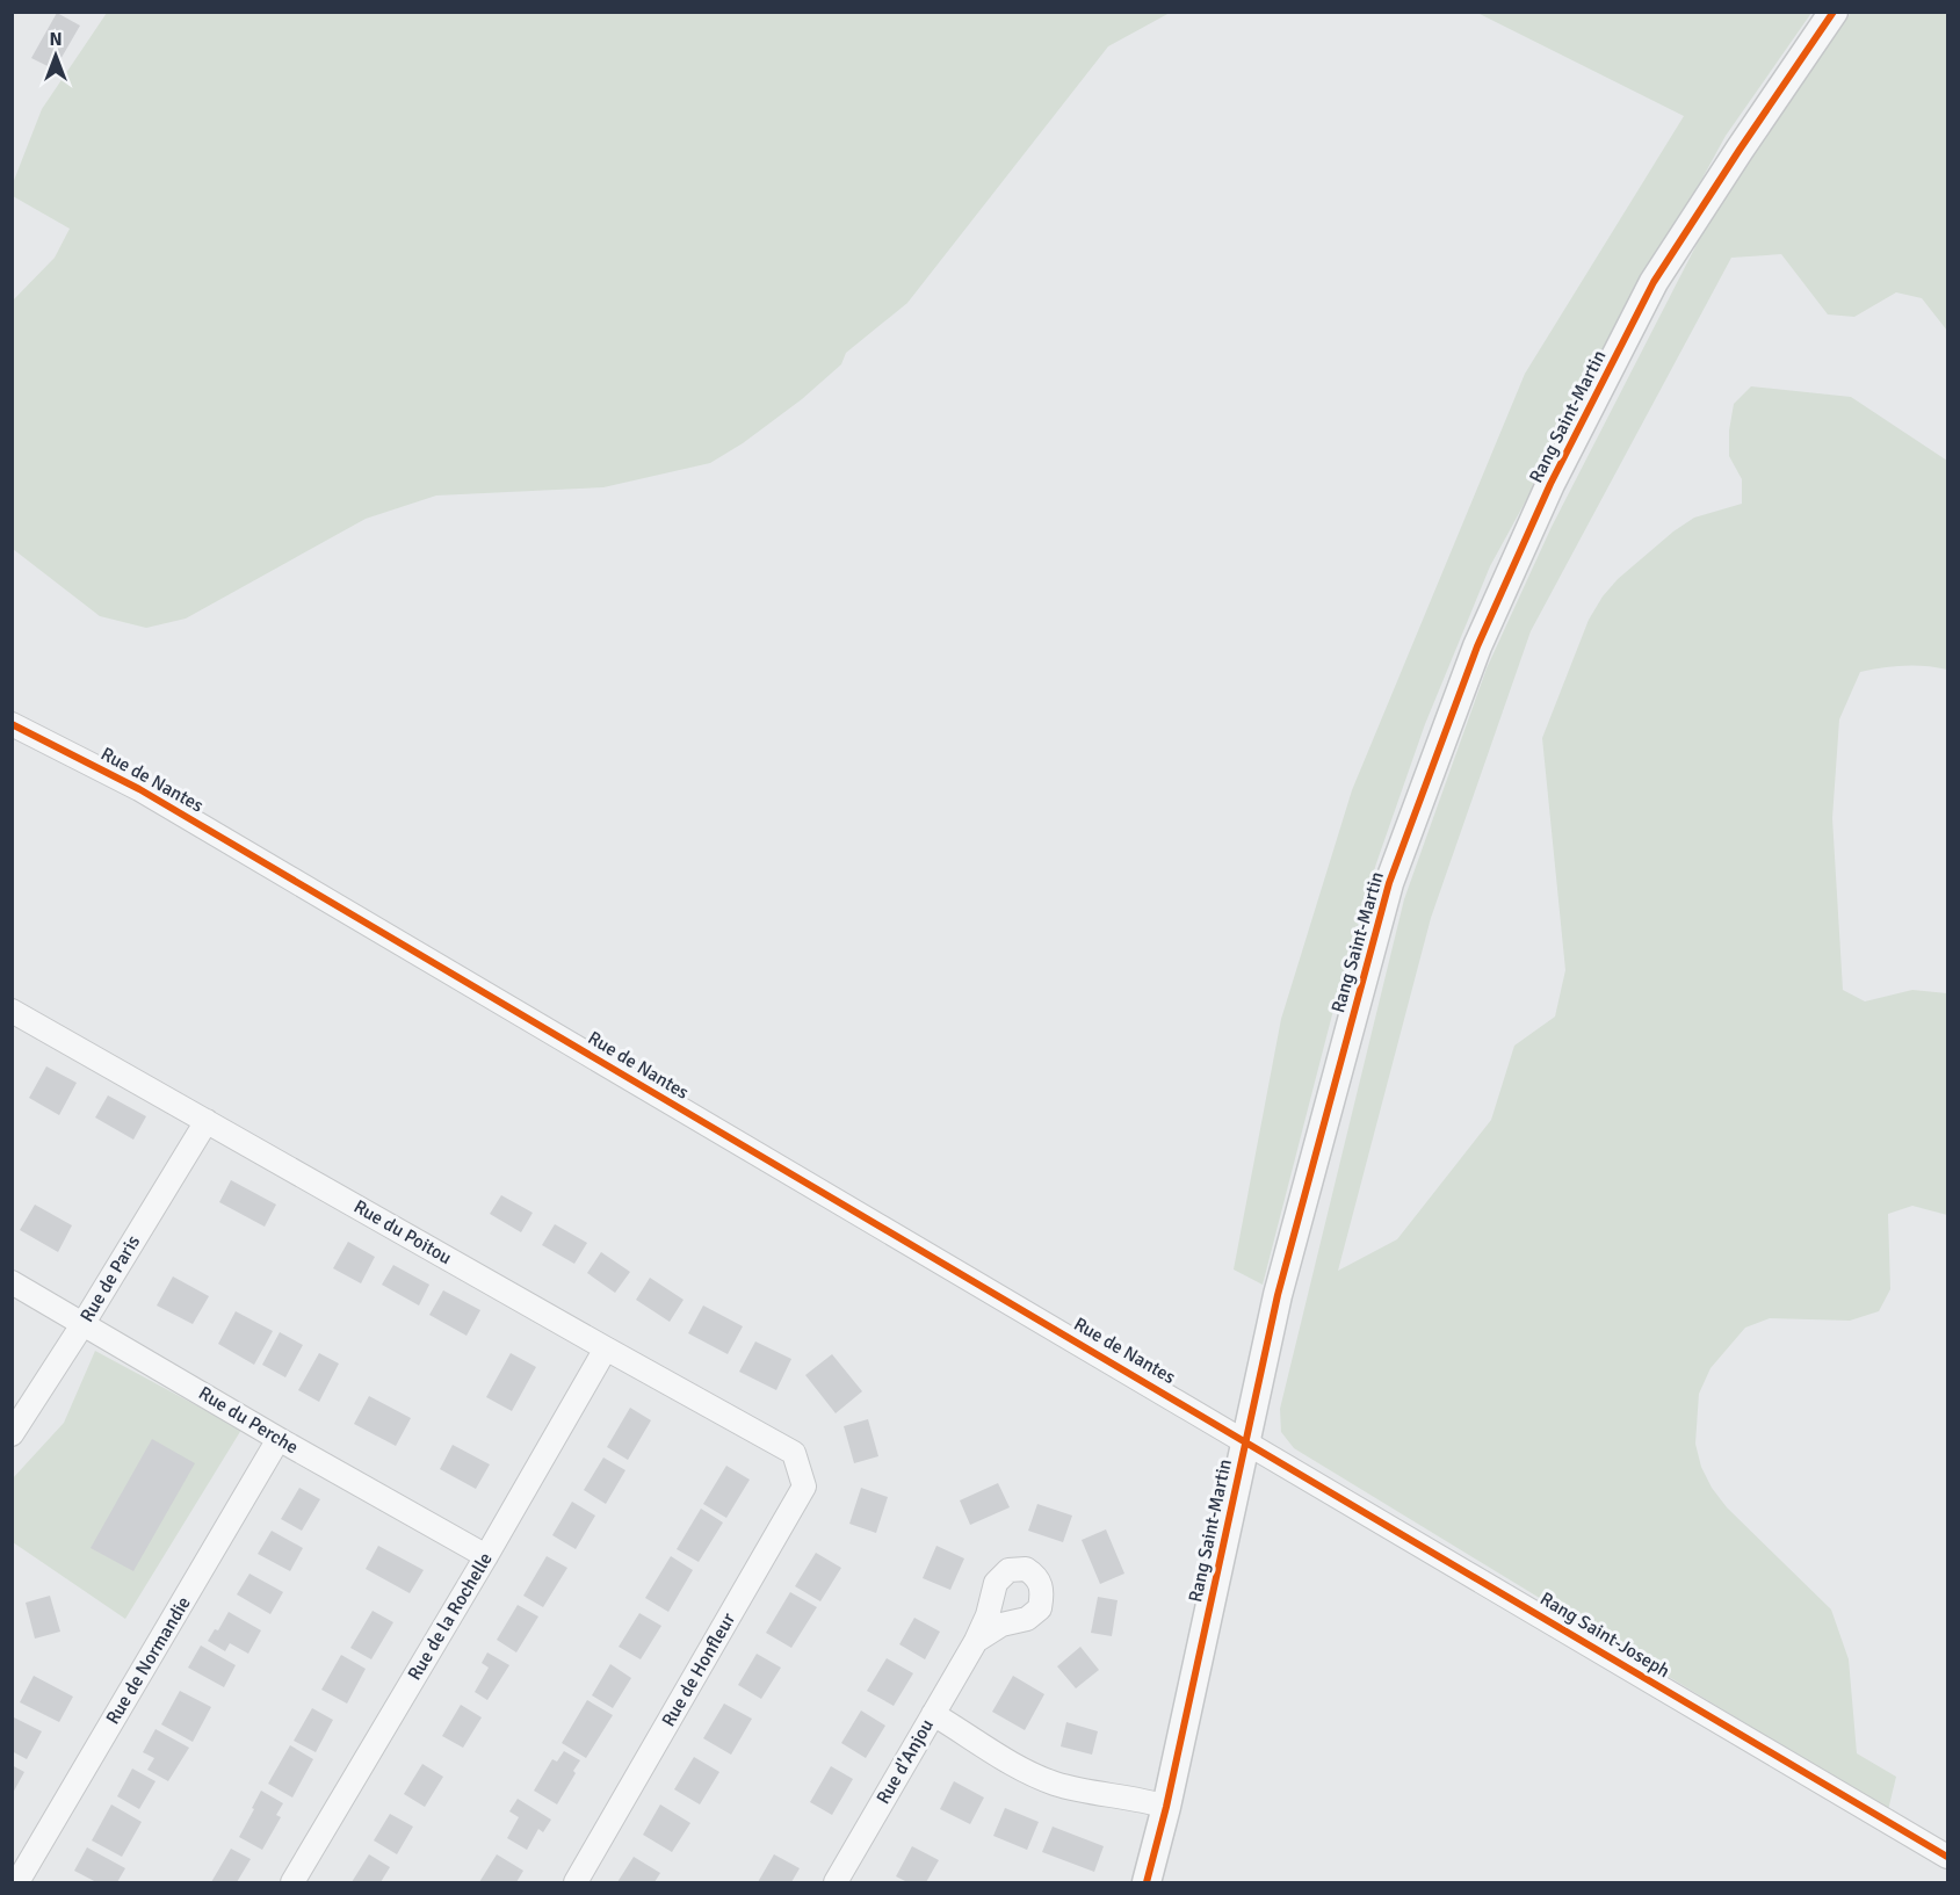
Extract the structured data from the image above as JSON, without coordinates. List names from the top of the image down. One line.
{"streets":{"street":["Rang Saint-Martin","Rue de Nantes","Rue du Poitou","Rue de Paris","Rue du Perche","Rue de la Rochelle","Rang Saint-Joseph","Rue de Normandie","Rue de Honfleur","Rue d'Anjou"]},"crossings":[["Rang Saint-Martin","Rue de Nantes"],["Rang Saint-Martin","Rang Saint-Joseph"],["Rue de Nantes","Rang Saint-Joseph"],["Rue du Poitou","Rue de Paris"],["Rue du Poitou","Rue de la Rochelle"],["Rue du Poitou","Rue de Honfleur"],["Rue de Paris","Rue du Perche"],["Rue du Perche","Rue de la Rochelle"],["Rue du Perche","Rue de Normandie"]],"north":"top"}
